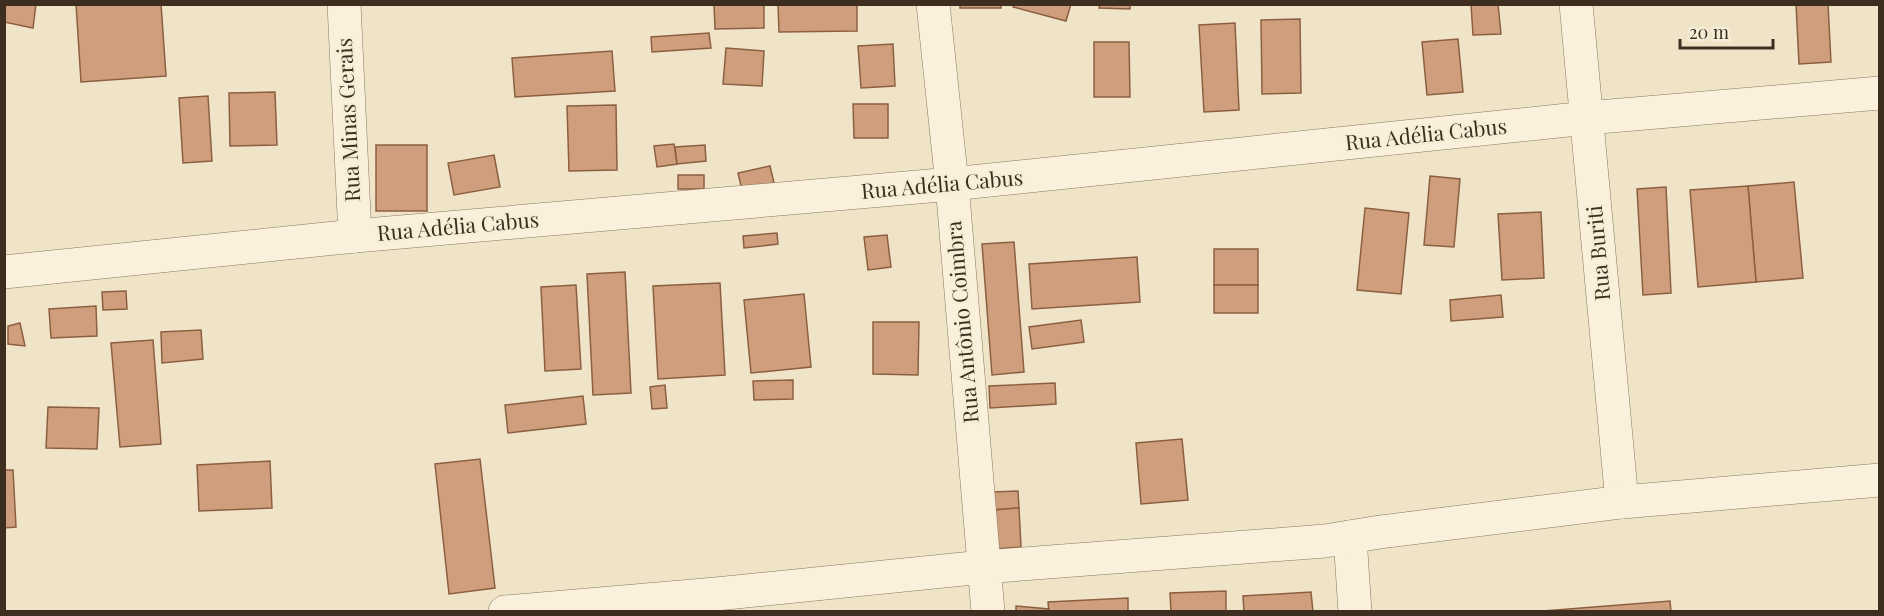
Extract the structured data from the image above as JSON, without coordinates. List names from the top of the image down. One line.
{"streets":{"street":["Rua Minas Gerais","Rua Adélia Cabus","Rua Buriti","Rua Antônio Coimbra"]},"crossings":[["Rua Minas Gerais","Rua Adélia Cabus"],["Rua Adélia Cabus","Rua Buriti"],["Rua Adélia Cabus","Rua Antônio Coimbra"]],"scale_bar":"20 m"}
